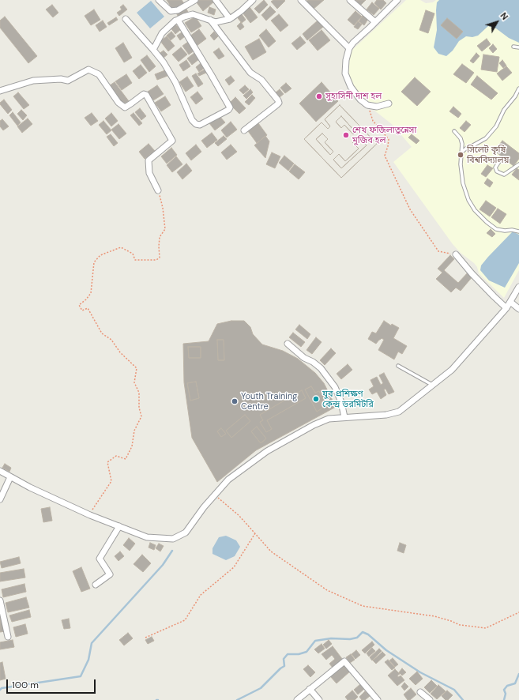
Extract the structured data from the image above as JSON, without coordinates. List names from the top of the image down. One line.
{"places":["সুহাসিনী দাশ হল","শেখ ফজিলাতুন্নেসা মুজিব হল","সিলেট কৃষি বিশ্ববিদ্যালয়","যুব প্রশিক্ষণ কেন্দ্র ডরমিটরি","Youth Training Centre"],"scale_bar":"100 m","north":"top right"}
